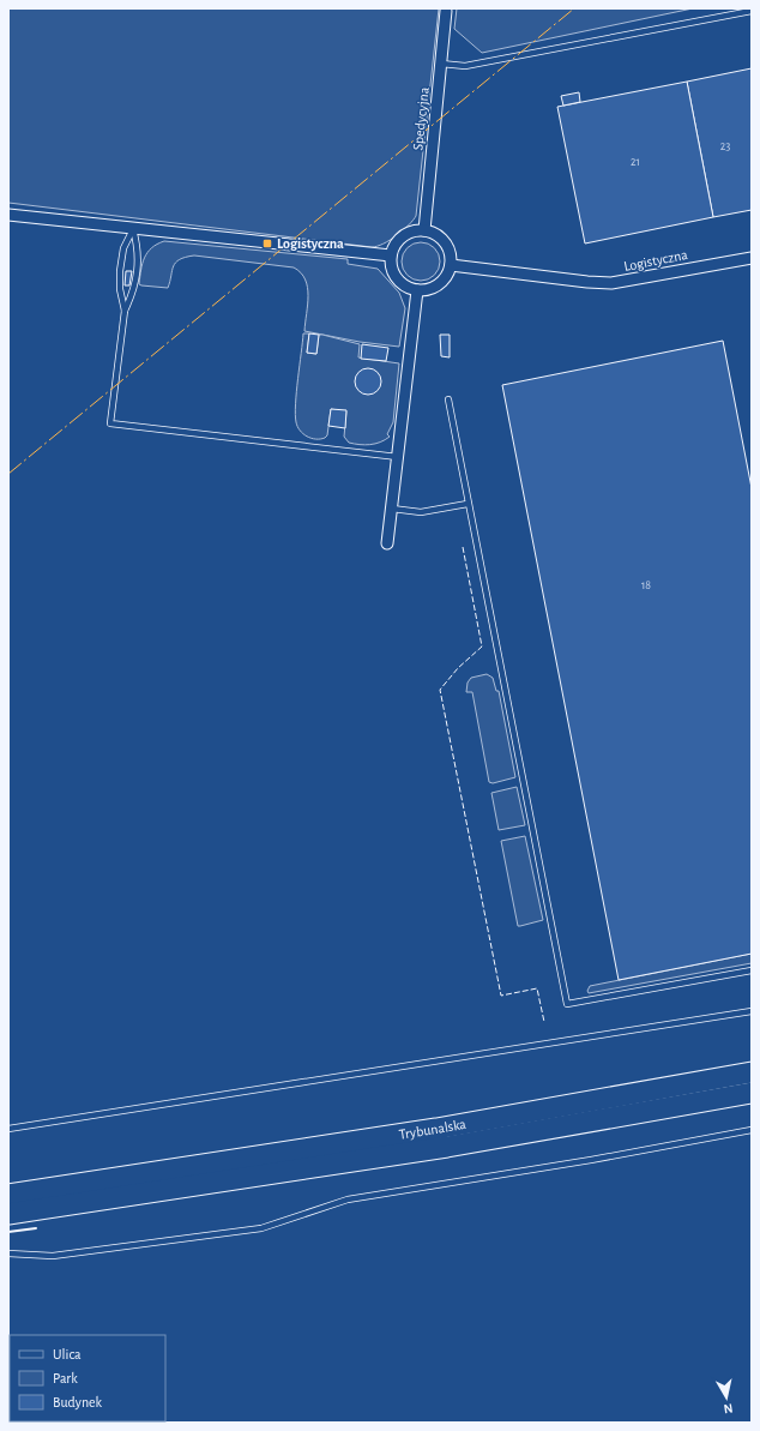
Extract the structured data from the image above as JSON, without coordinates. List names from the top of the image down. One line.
{"streets":{"highway":["Trybunalska"],"street":["Spedycyjna","Logistyczna"]},"crossings":[["Spedycyjna","Logistyczna"]],"places":{"transit":["Logistyczna"]},"house_numbers":["23","21","18"],"legend":["Ulica","Park","Budynek"],"north":"bottom"}
